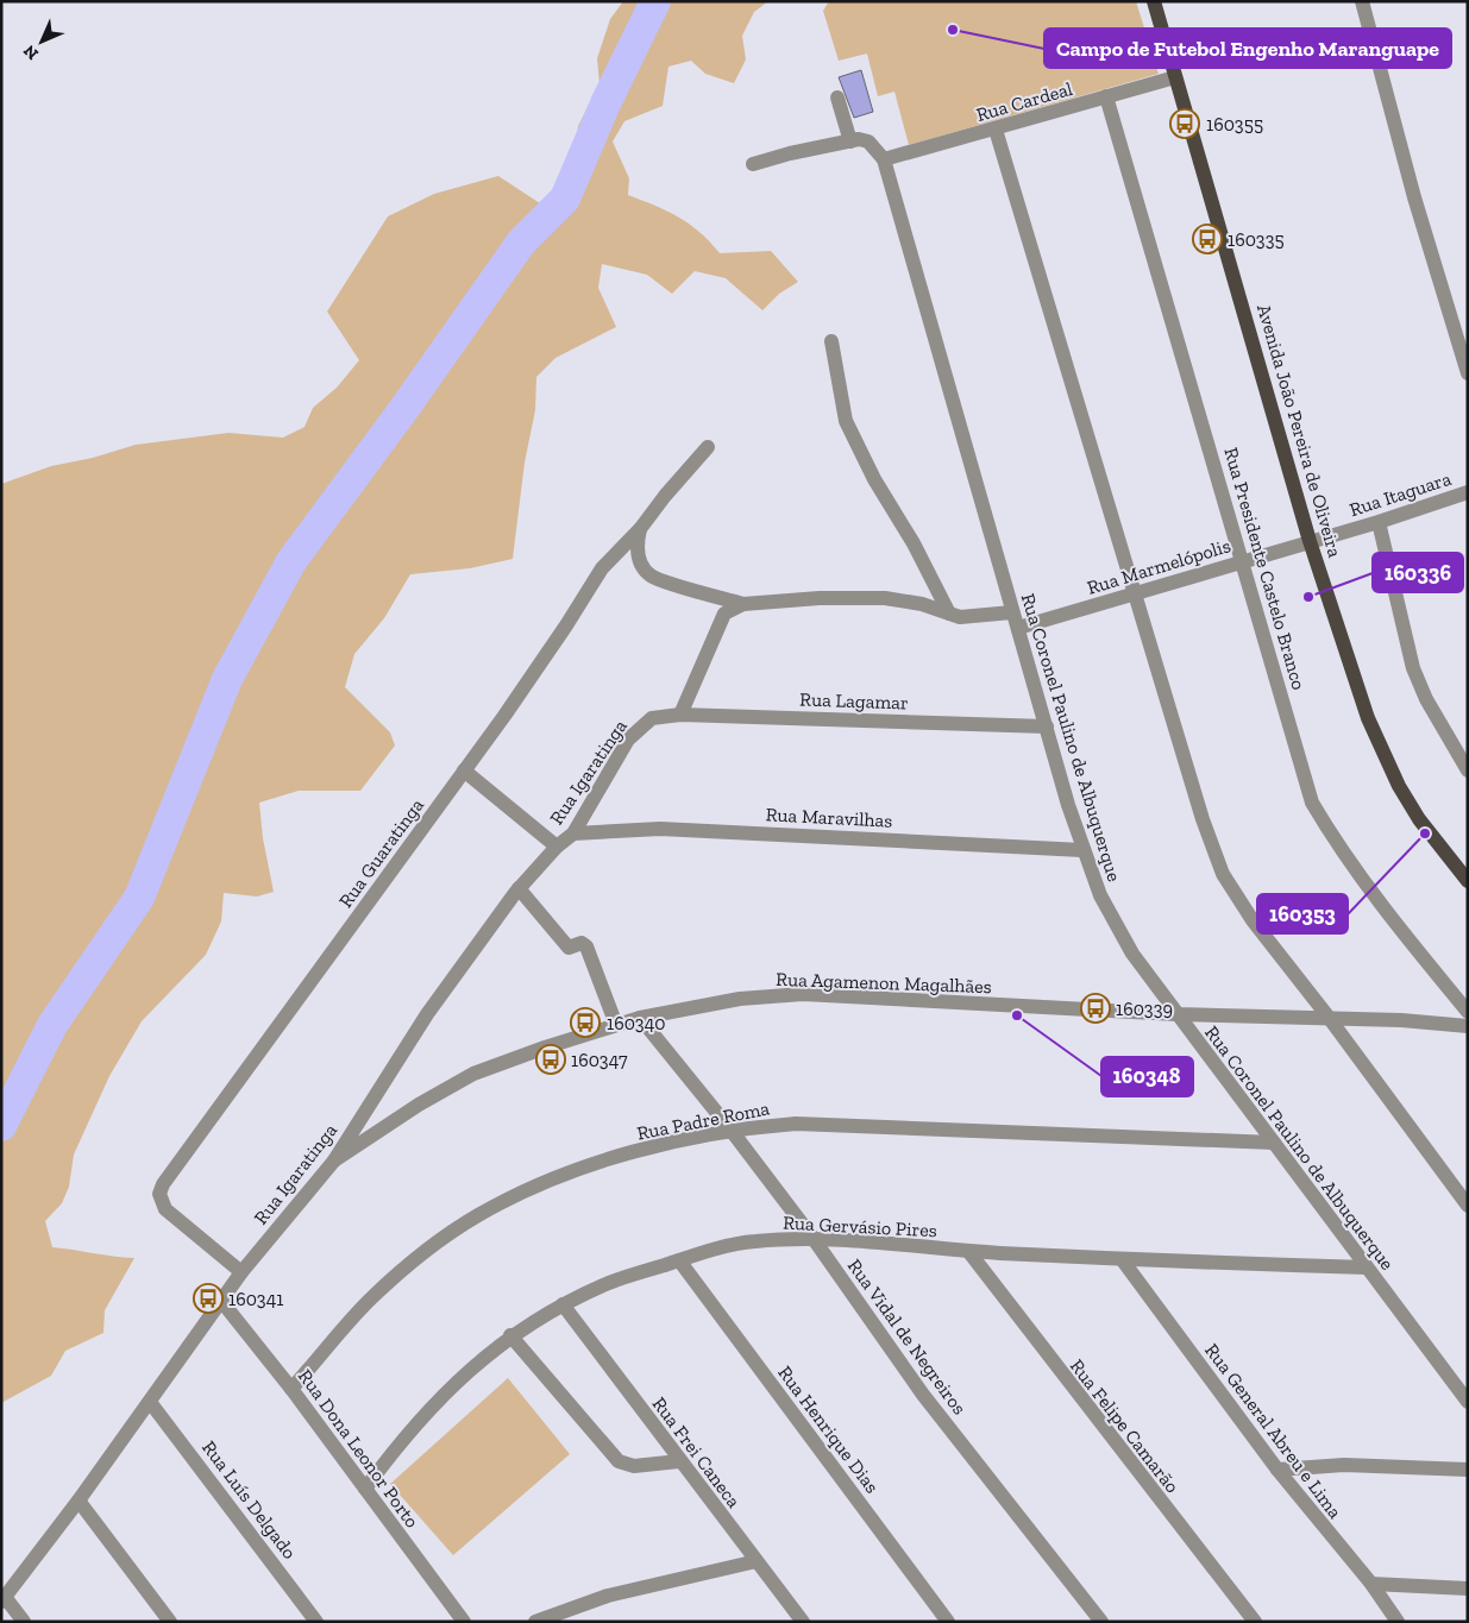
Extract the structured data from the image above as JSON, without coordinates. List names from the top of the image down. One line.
{"streets":{"main road":["Avenida João Pereira de Oliveira"],"street":["Rua Cardeal","Rua Itaguara","Rua Marmelópolis","Rua Presidente Castelo Branco","Rua Lagamar","Rua Coronel Paulino de Albuquerque","Rua Igaratinga","Rua Maravilhas","Rua Guaratinga","Rua Agamenon Magalhães","Rua Padre Roma","Rua Gervásio Pires","Rua Vidal de Negreiros","Rua Felipe Camarão","Rua Henrique Dias","Rua General Abreu e Lima","Rua Dona Leonor Porto","Rua Frei Caneca","Rua Luís Delgado"]},"crossings":[["Rua Cardeal","Avenida João Pereira de Oliveira"],["Rua Cardeal","Rua Presidente Castelo Branco"],["Rua Cardeal","Rua Coronel Paulino de Albuquerque"],["Avenida João Pereira de Oliveira","Rua Itaguara"],["Avenida João Pereira de Oliveira","Rua Marmelópolis"],["Rua Itaguara","Rua Marmelópolis"],["Rua Marmelópolis","Rua Presidente Castelo Branco"],["Rua Marmelópolis","Rua Coronel Paulino de Albuquerque"],["Rua Lagamar","Rua Coronel Paulino de Albuquerque"],["Rua Lagamar","Rua Igaratinga"],["Rua Coronel Paulino de Albuquerque","Rua Maravilhas"],["Rua Coronel Paulino de Albuquerque","Rua Agamenon Magalhães"],["Rua Coronel Paulino de Albuquerque","Rua Padre Roma"],["Rua Coronel Paulino de Albuquerque","Rua Gervásio Pires"],["Rua Igaratinga","Rua Maravilhas"],["Rua Igaratinga","Rua Guaratinga"],["Rua Igaratinga","Rua Agamenon Magalhães"],["Rua Igaratinga","Rua Dona Leonor Porto"],["Rua Igaratinga","Rua Luís Delgado"],["Rua Agamenon Magalhães","Rua Vidal de Negreiros"],["Rua Padre Roma","Rua Vidal de Negreiros"],["Rua Padre Roma","Rua Dona Leonor Porto"],["Rua Gervásio Pires","Rua Vidal de Negreiros"],["Rua Gervásio Pires","Rua Felipe Camarão"],["Rua Gervásio Pires","Rua Henrique Dias"],["Rua Gervásio Pires","Rua General Abreu e Lima"],["Rua Gervásio Pires","Rua Dona Leonor Porto"],["Rua Gervásio Pires","Rua Frei Caneca"]],"places":{"other":["Campo de Futebol Engenho Maranguape","160336","160353","160348"],"bus stop":["160355","160335","160339","160340","160347","160341"]},"north":"bottom left"}
